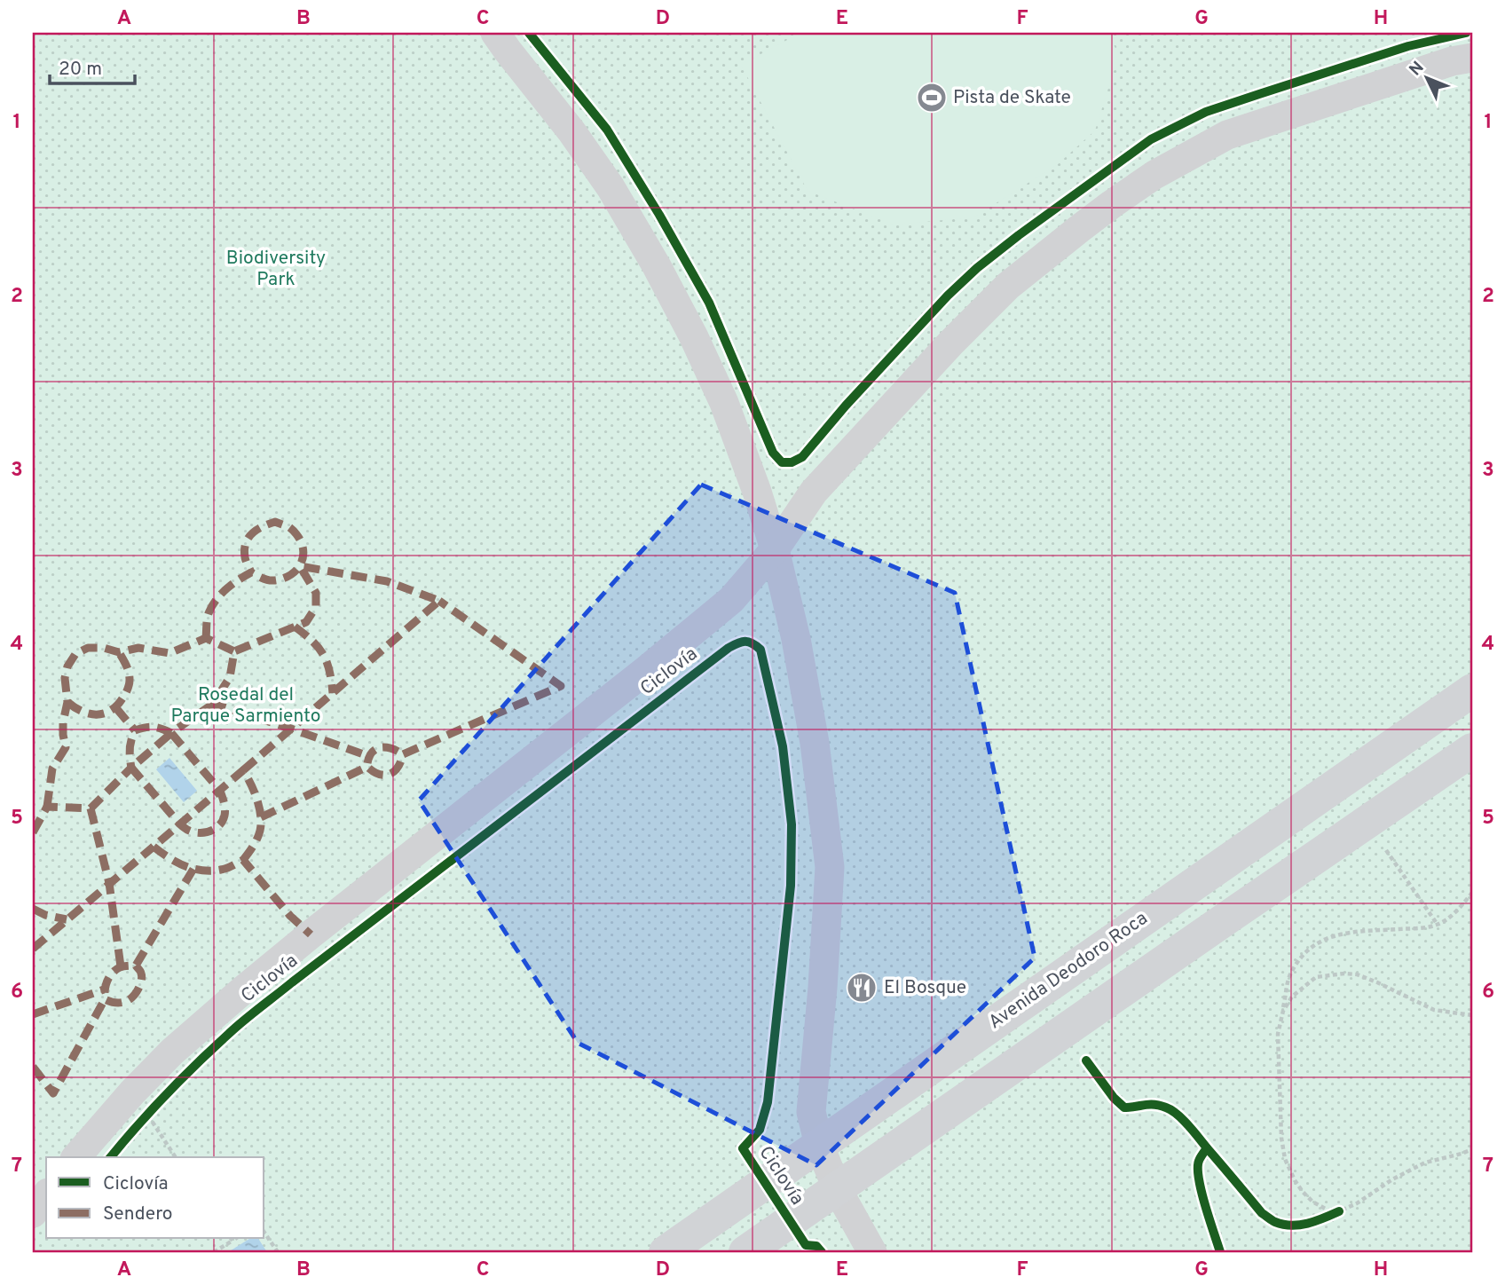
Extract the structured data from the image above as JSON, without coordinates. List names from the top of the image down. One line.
{"streets":{"main road":["Avenida Deodoro Roca"],"cycle path":["Ciclovía"]},"parks":["Biodiversity Park","Rosedal del Parque Sarmiento"],"places":{"sports":["Pista de Skate"],"restaurant":["El Bosque"]},"legend":["Ciclovía","Sendero"],"scale_bar":"20 m","north":"top left","grid":{"columns":["A","B","C","D","E","F","G","H"],"rows":["1","2","3","4","5","6","7"]}}
